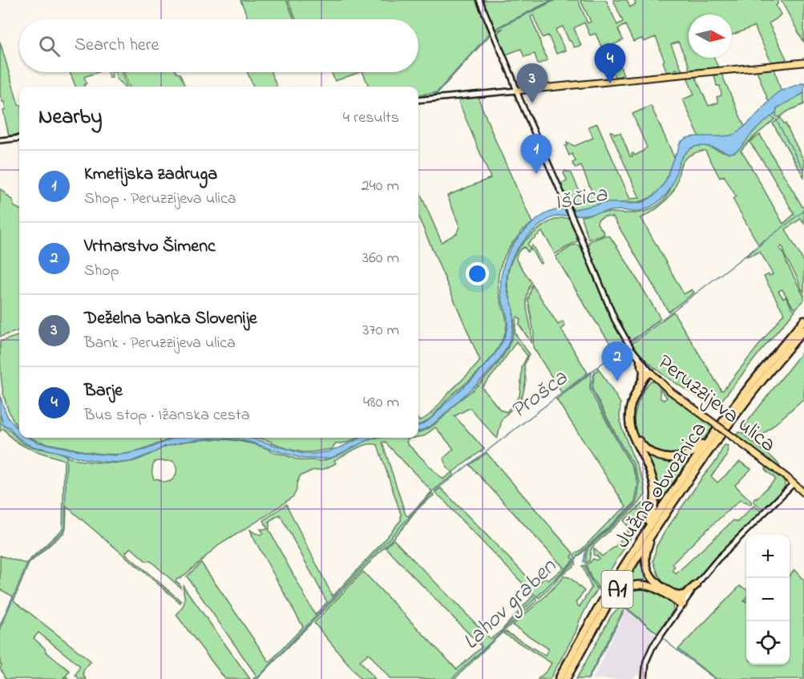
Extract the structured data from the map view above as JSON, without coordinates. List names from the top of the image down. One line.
{"streets":{"highway":["Južna obvoznica","A1"],"main road":["Peruzzijeva ulica"]},"water":["Iščica","Prošca","Lahov graben"],"north":"right","page":{"search":"Search here","pins":["4","3","1","2"],"heading":["Nearby","4 results"],"list":[{"mark":"1","name":"Kmetijska zadruga","note":"Shop · Peruzzijeva ulica","value":"240 m"},{"mark":"2","name":"Vrtnarstvo Šimenc","note":"Shop","value":"360 m"},{"mark":"3","name":"Deželna banka Slovenije","note":"Bank · Peruzzijeva ulica","value":"370 m"},{"mark":"4","name":"Barje","note":"Bus stop · Ižanska cesta","value":"480 m"}],"map_buttons":["+","−"]}}
